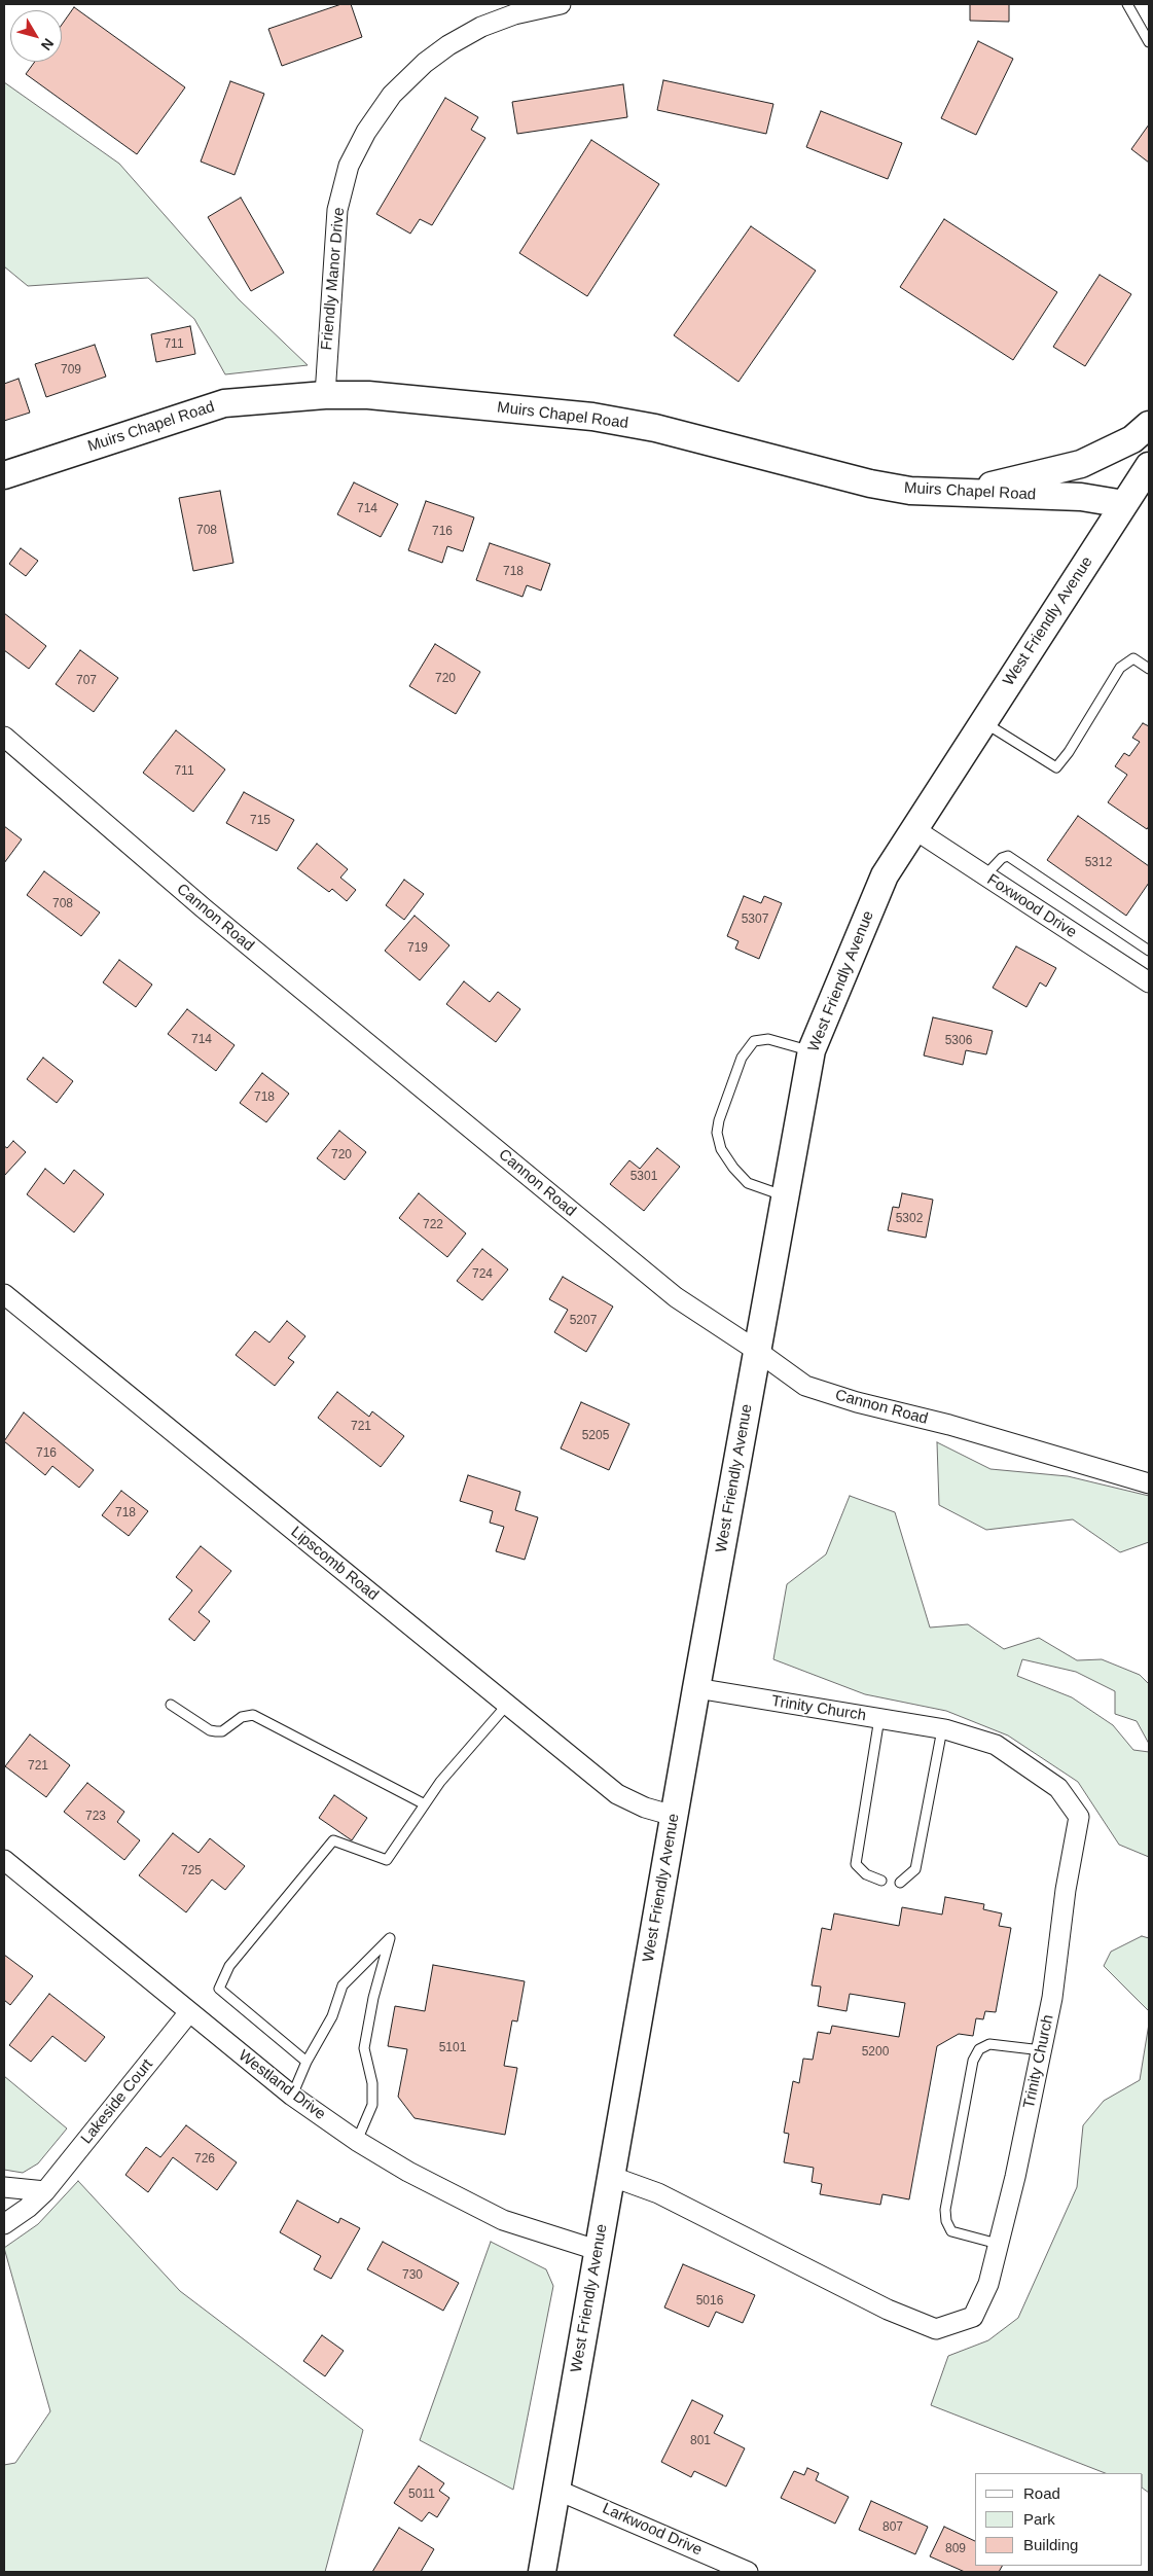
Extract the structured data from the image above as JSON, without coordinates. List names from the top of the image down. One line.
{"streets":{"main road":["Muirs Chapel Road","West Friendly Avenue"],"street":["Friendly Manor Drive","Foxwood Drive","Cannon Road","Lipscomb Road","Trinity Church","Westland Drive","Lakeside Court","Larkwood Drive"]},"crossings":[["Friendly Manor Drive","Muirs Chapel Road"],["Muirs Chapel Road","West Friendly Avenue"],["West Friendly Avenue","Foxwood Drive"],["West Friendly Avenue","Cannon Road"],["West Friendly Avenue","Lipscomb Road"],["West Friendly Avenue","Trinity Church"],["West Friendly Avenue","Westland Drive"],["West Friendly Avenue","Larkwood Drive"],["Westland Drive","Lakeside Court"]],"house_numbers":["711","709","714","708","716","718","720","707","711","715","5312","708","5307","719","714","5306","718","720","5301","5302","722","724","5207","721","5205","716","718","721","723","725","5101","5200","726","730","5016","801","5011","807","809"],"legend":["Road","Park","Building"],"north":"bottom right"}
